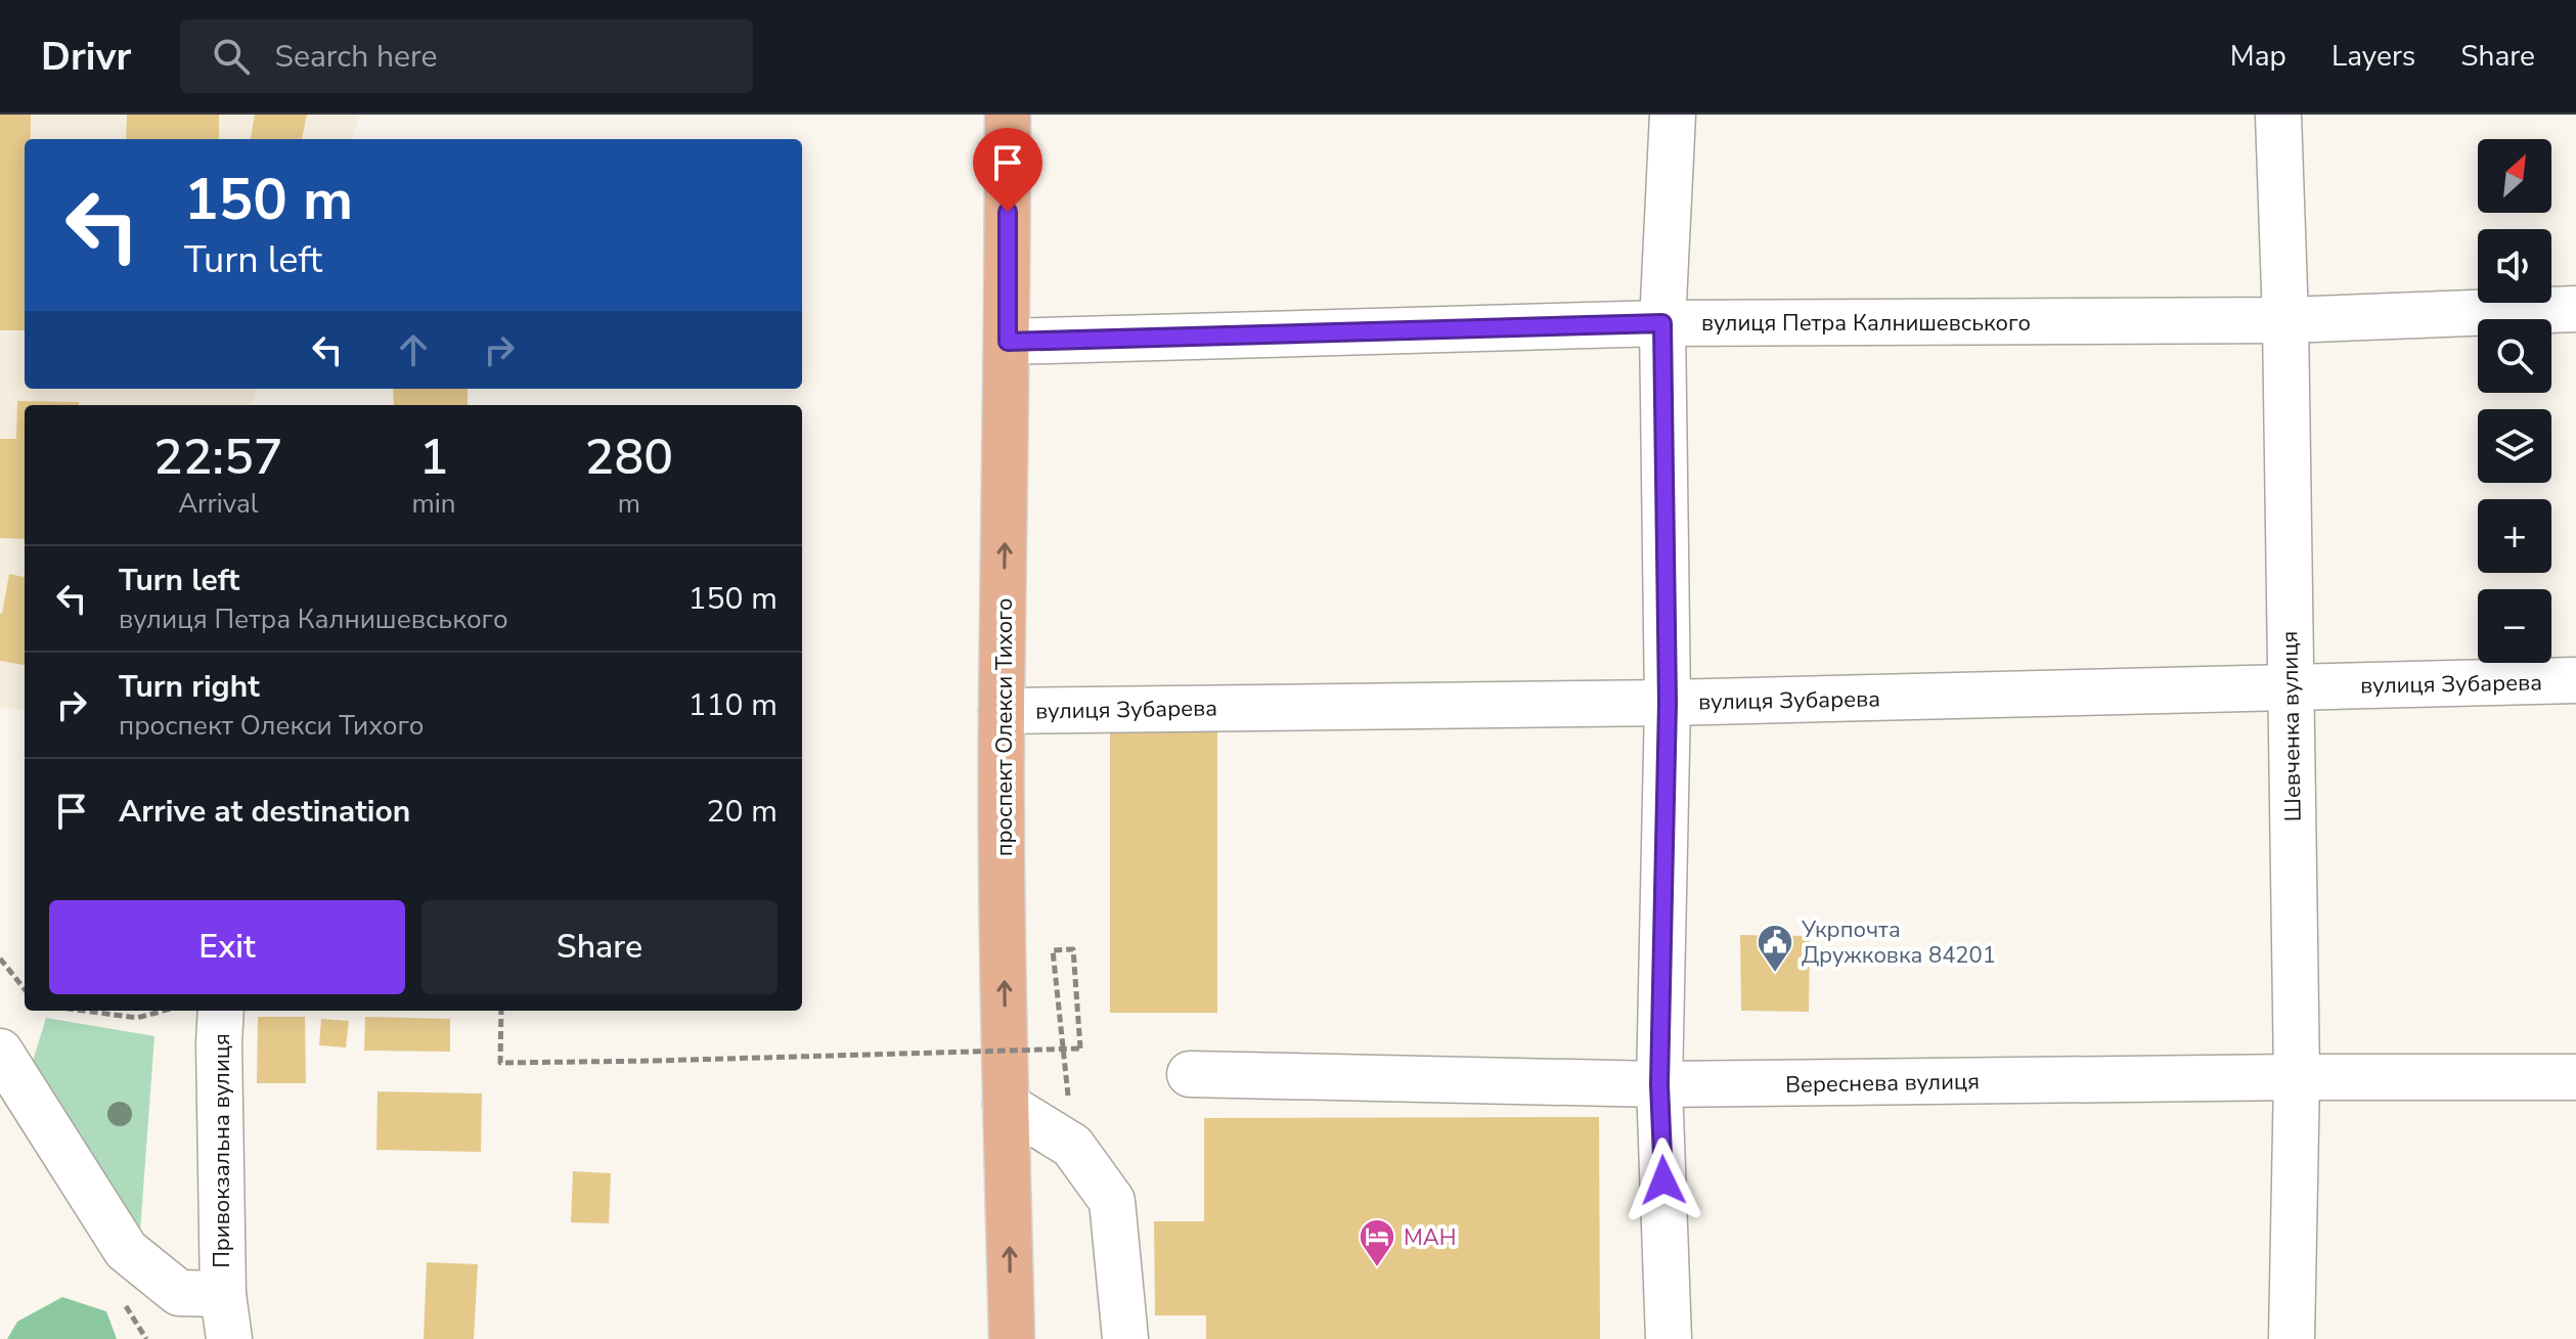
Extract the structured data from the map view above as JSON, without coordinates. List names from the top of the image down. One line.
{"streets":{"main road":["проспект Олекси Тихого"],"street":["вулиця Петра Калнишевського","вулиця Зубарева","Шевченка вулиця","Вереснева вулиця","Привокзальна вулиця"]},"crossings":[["вулиця Петра Калнишевського","Шевченка вулиця"],["вулиця Петра Калнишевського","проспект Олекси Тихого"],["вулиця Зубарева","Шевченка вулиця"],["вулиця Зубарева","проспект Олекси Тихого"],["Шевченка вулиця","Вереснева вулиця"]],"one_way":["проспект Олекси Тихого"],"places":{"public building":["Укрпочта Дружковка 84201"],"hotel":["МАН"]},"north":"top right","page":{"header":"Drivr","search":"Search here","nav":["Map","Layers","Share"],"map_buttons":["+","−"],"turn":["150 m","Turn left"],"eta":["22:57","Arrival","1","min","280","m"],"list":[{"name":"Turn left","note":"вулиця Петра Калнишевського","value":"150 m"},{"name":"Turn right","note":"проспект Олекси Тихого","value":"110 m"},{"name":"Arrive at destination","value":"20 m"}],"buttons":["Exit","Share"]}}
